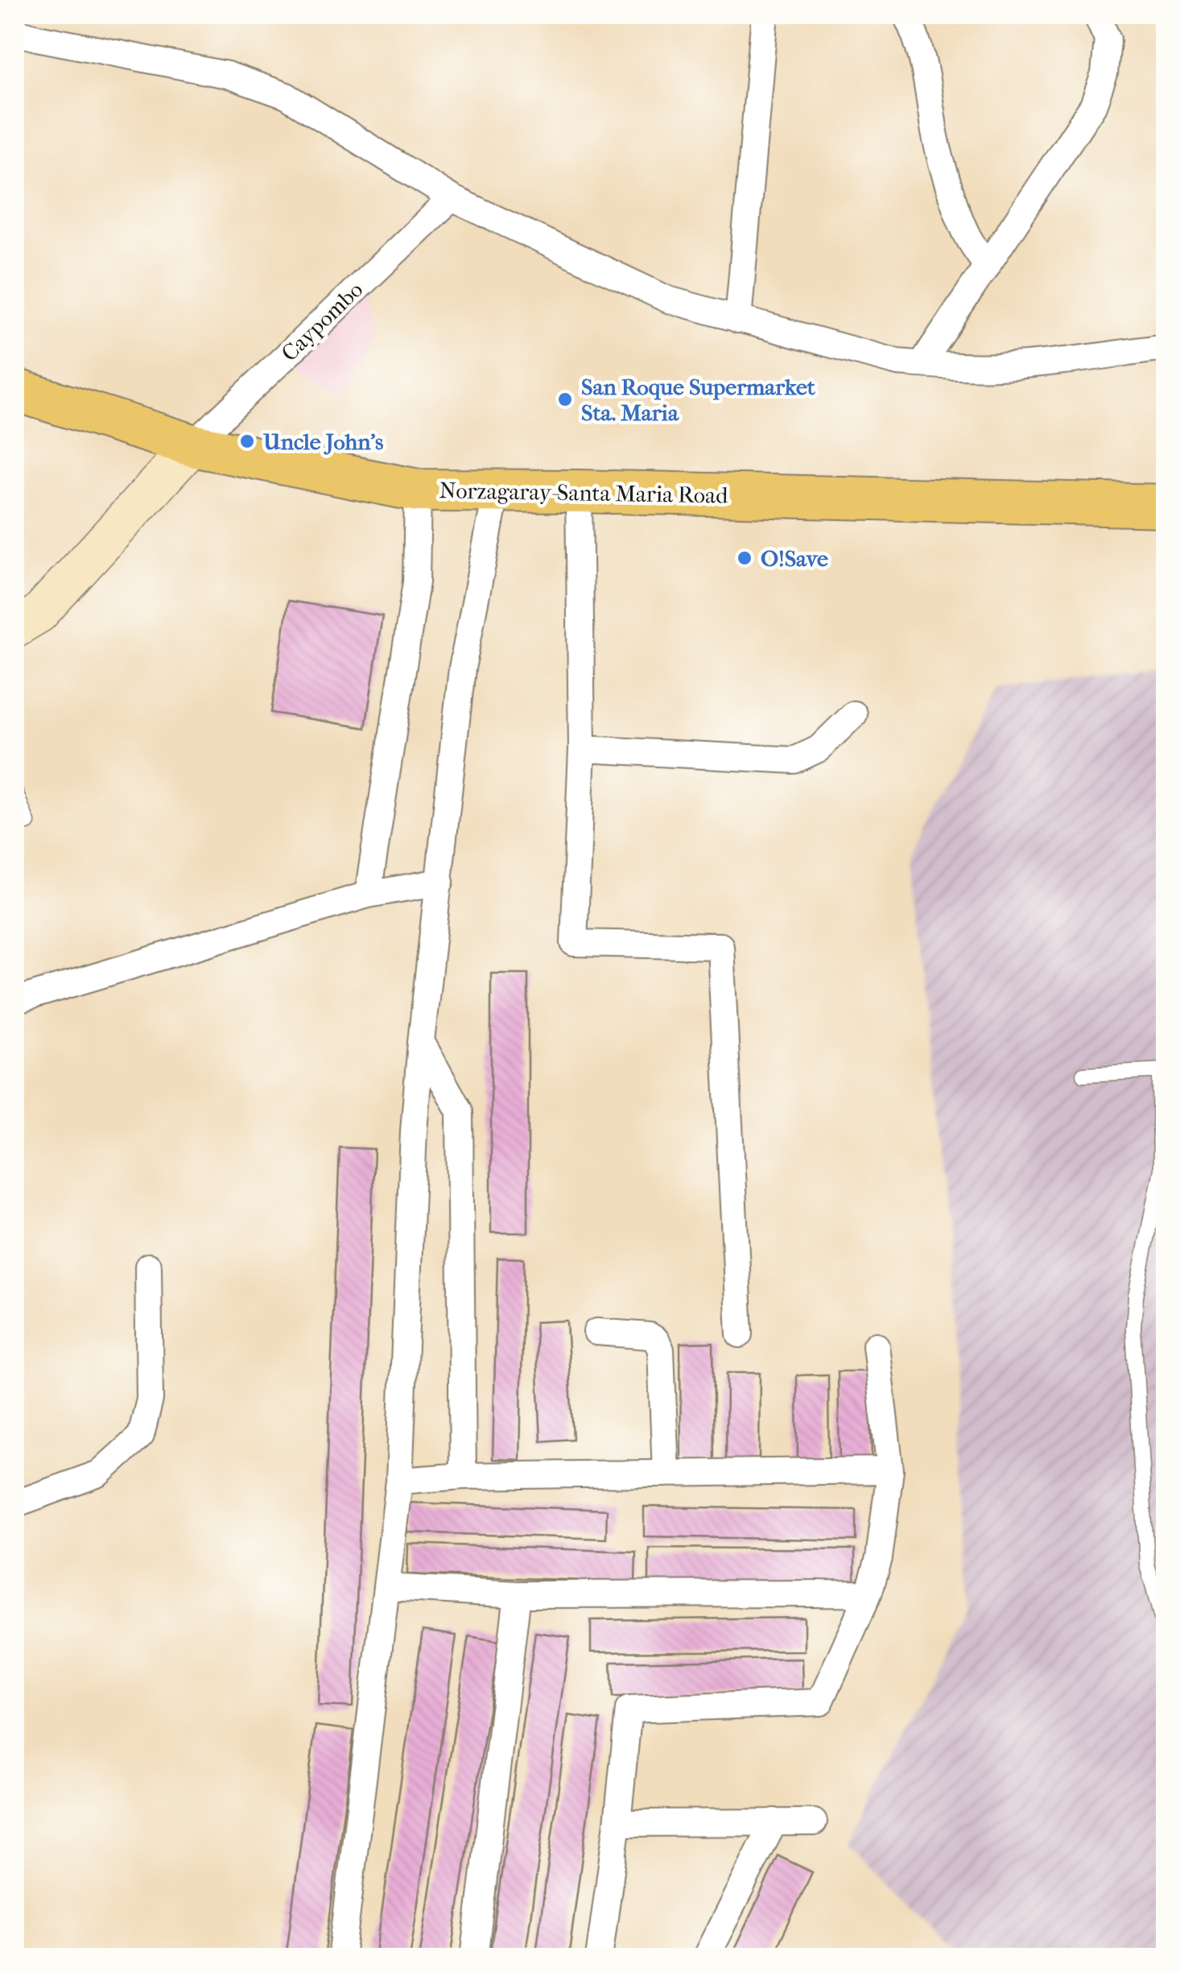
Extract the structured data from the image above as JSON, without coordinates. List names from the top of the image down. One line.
{"streets":{"main road":["Norzagaray-Santa Maria Road"],"street":["Caypombo"]},"crossings":[["Caypombo","Norzagaray-Santa Maria Road"]],"places":["San Roque Supermarket Sta. Maria","Uncle John's","O!Save"]}
